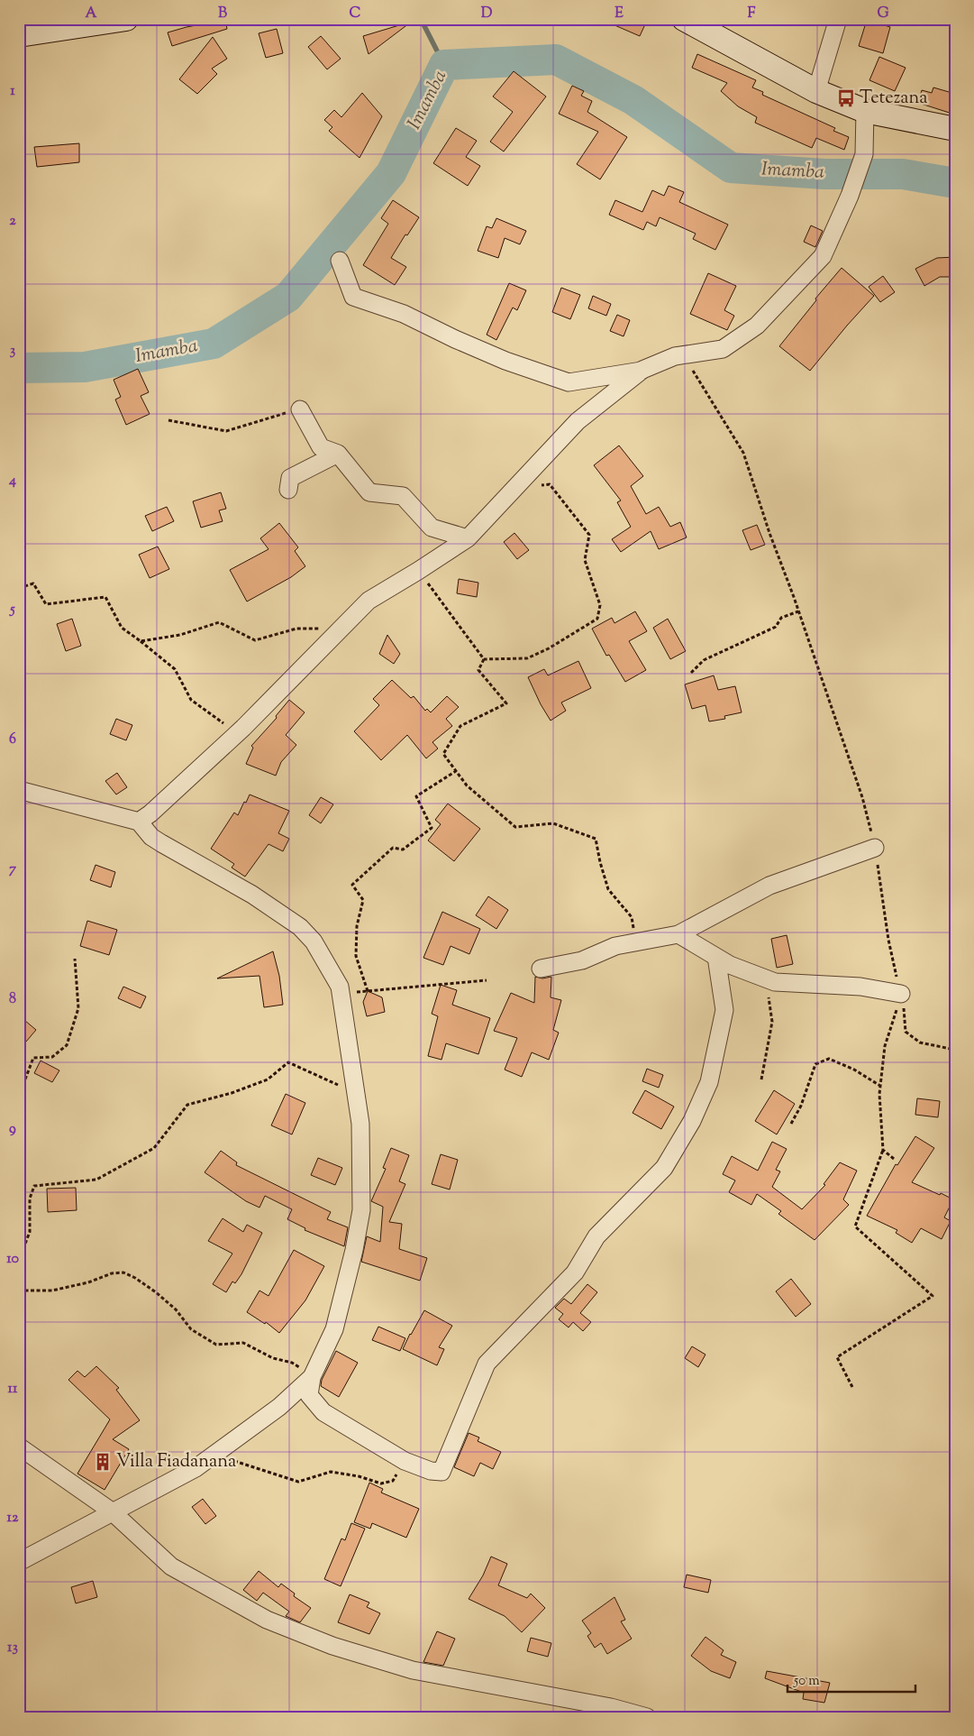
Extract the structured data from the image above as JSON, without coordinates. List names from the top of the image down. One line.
{"water":["Imamba"],"places":{"bus stop":["Tetezana"],"building":["Villa Fiadanana"]},"scale_bar":"50 m","grid":{"columns":["A","B","C","D","E","F","G"],"rows":["1","2","3","4","5","6","7","8","9","10","11","12","13"]}}
